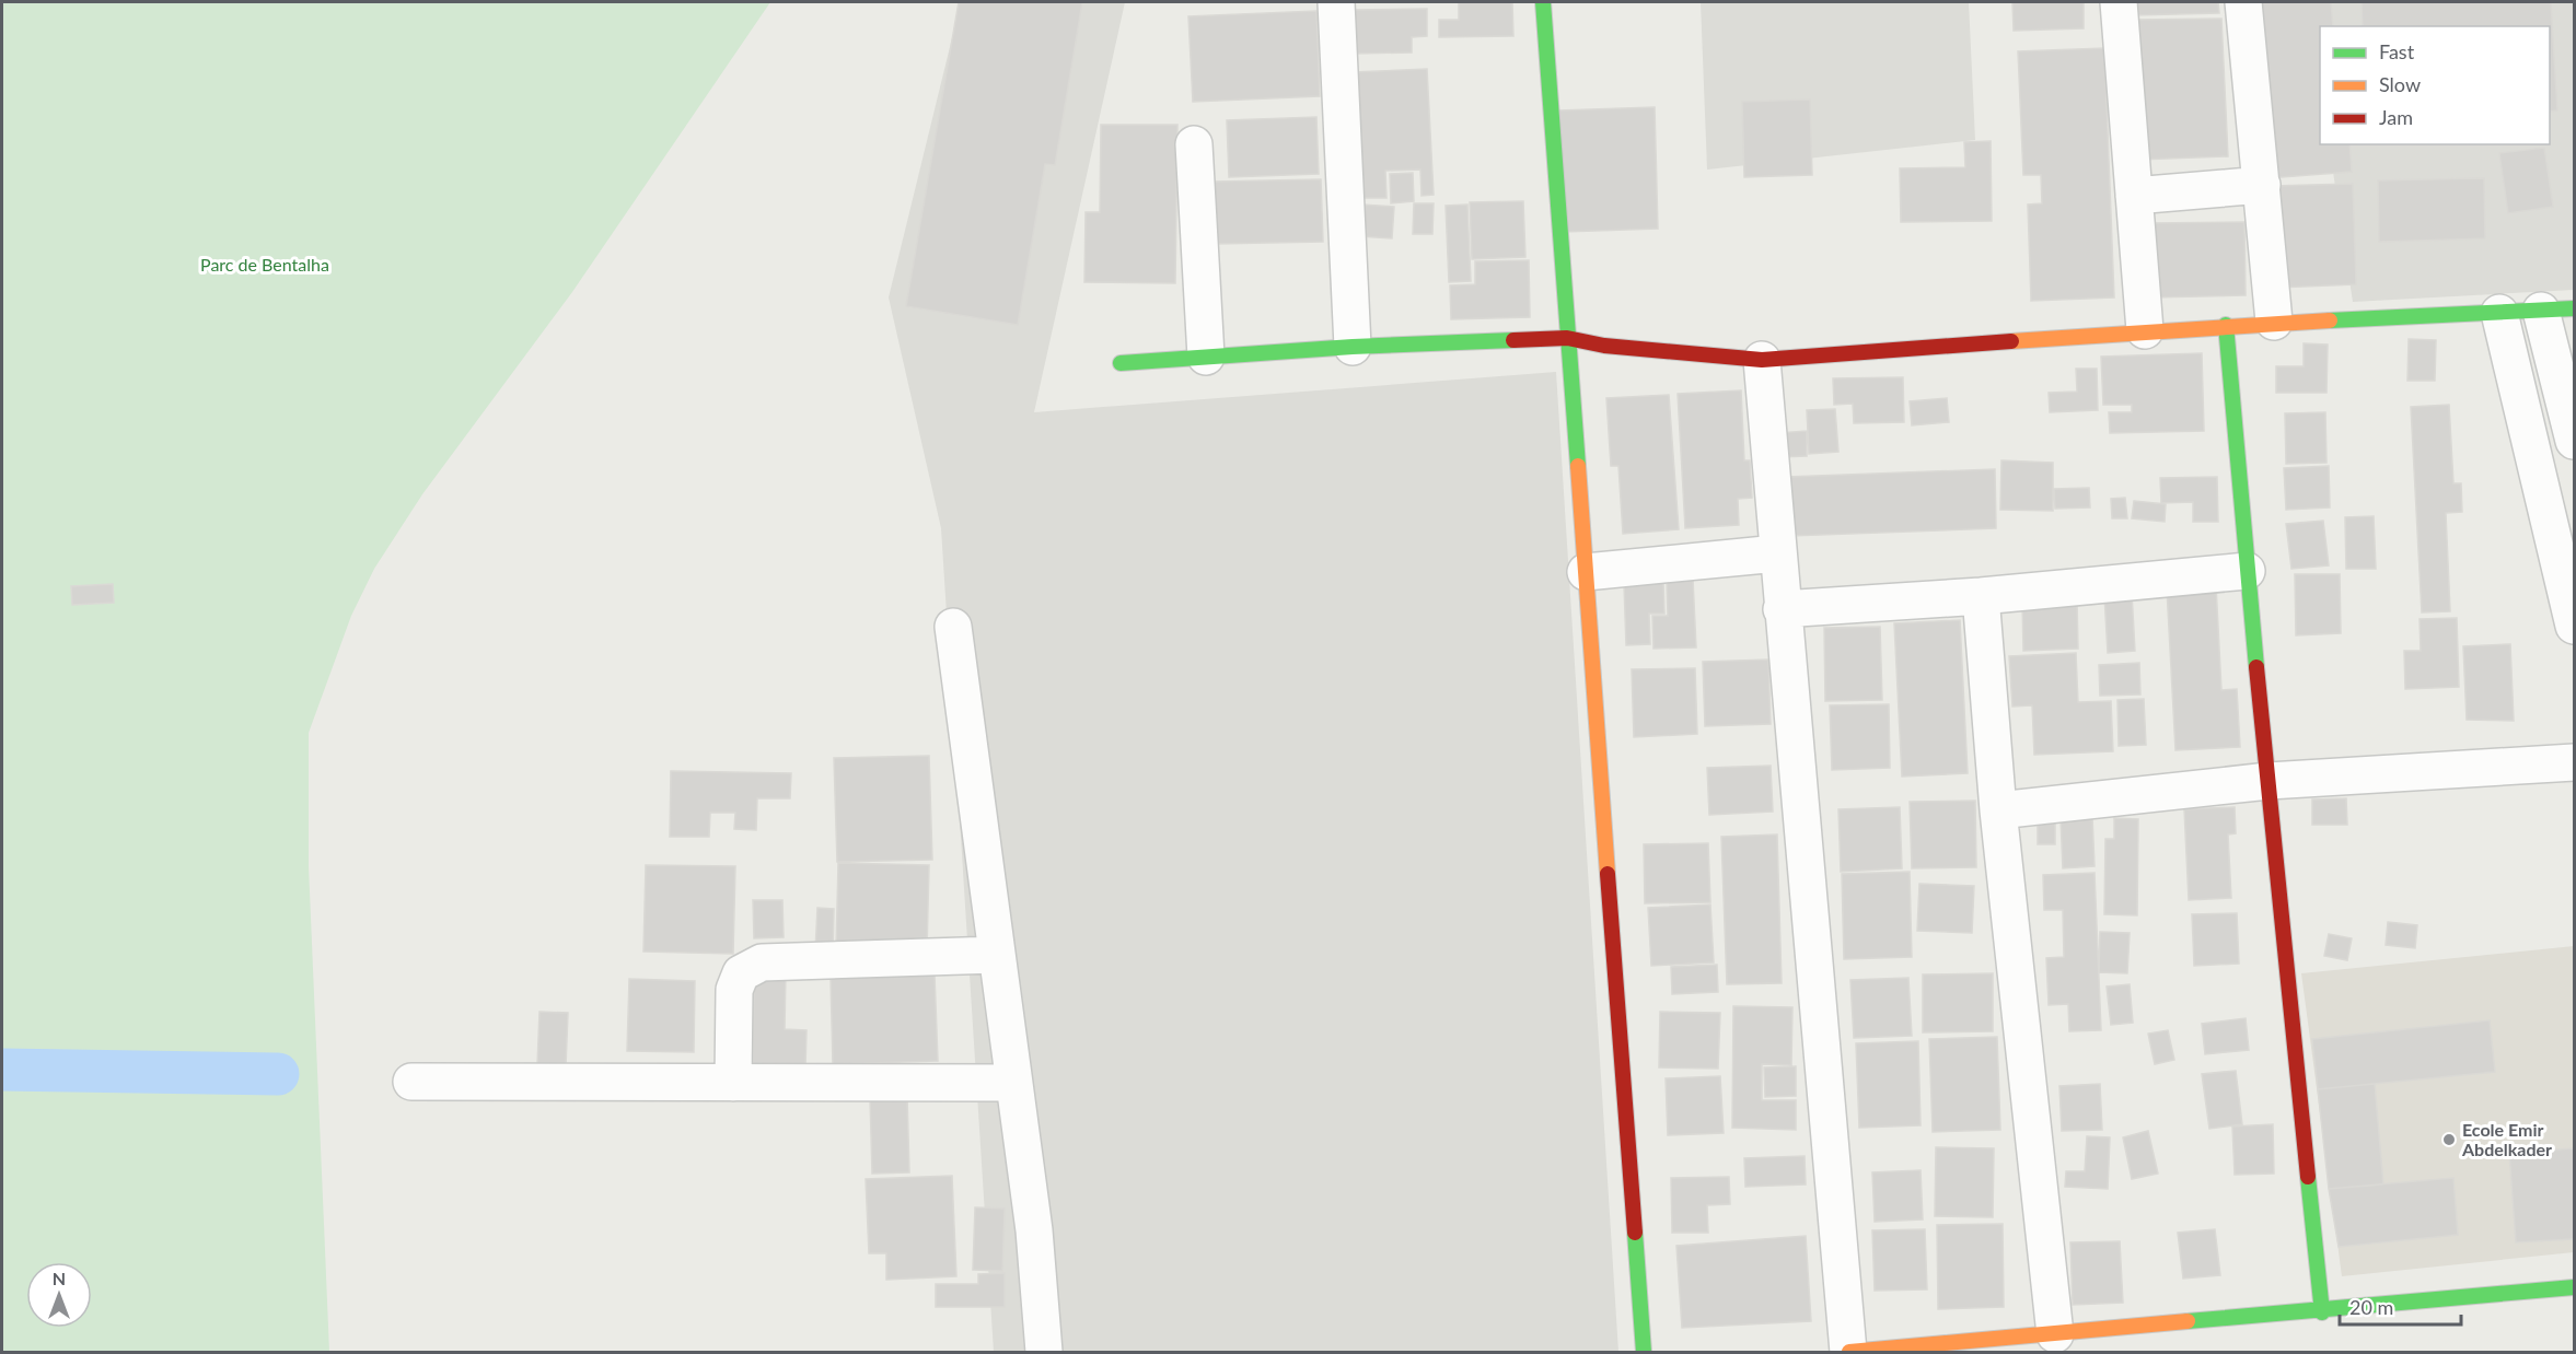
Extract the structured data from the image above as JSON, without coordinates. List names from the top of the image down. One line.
{"parks":["Parc de Bentalha"],"places":["Ecole Emir Abdelkader"],"legend":["Fast","Slow","Jam"],"scale_bar":"20 m","north":"top"}
